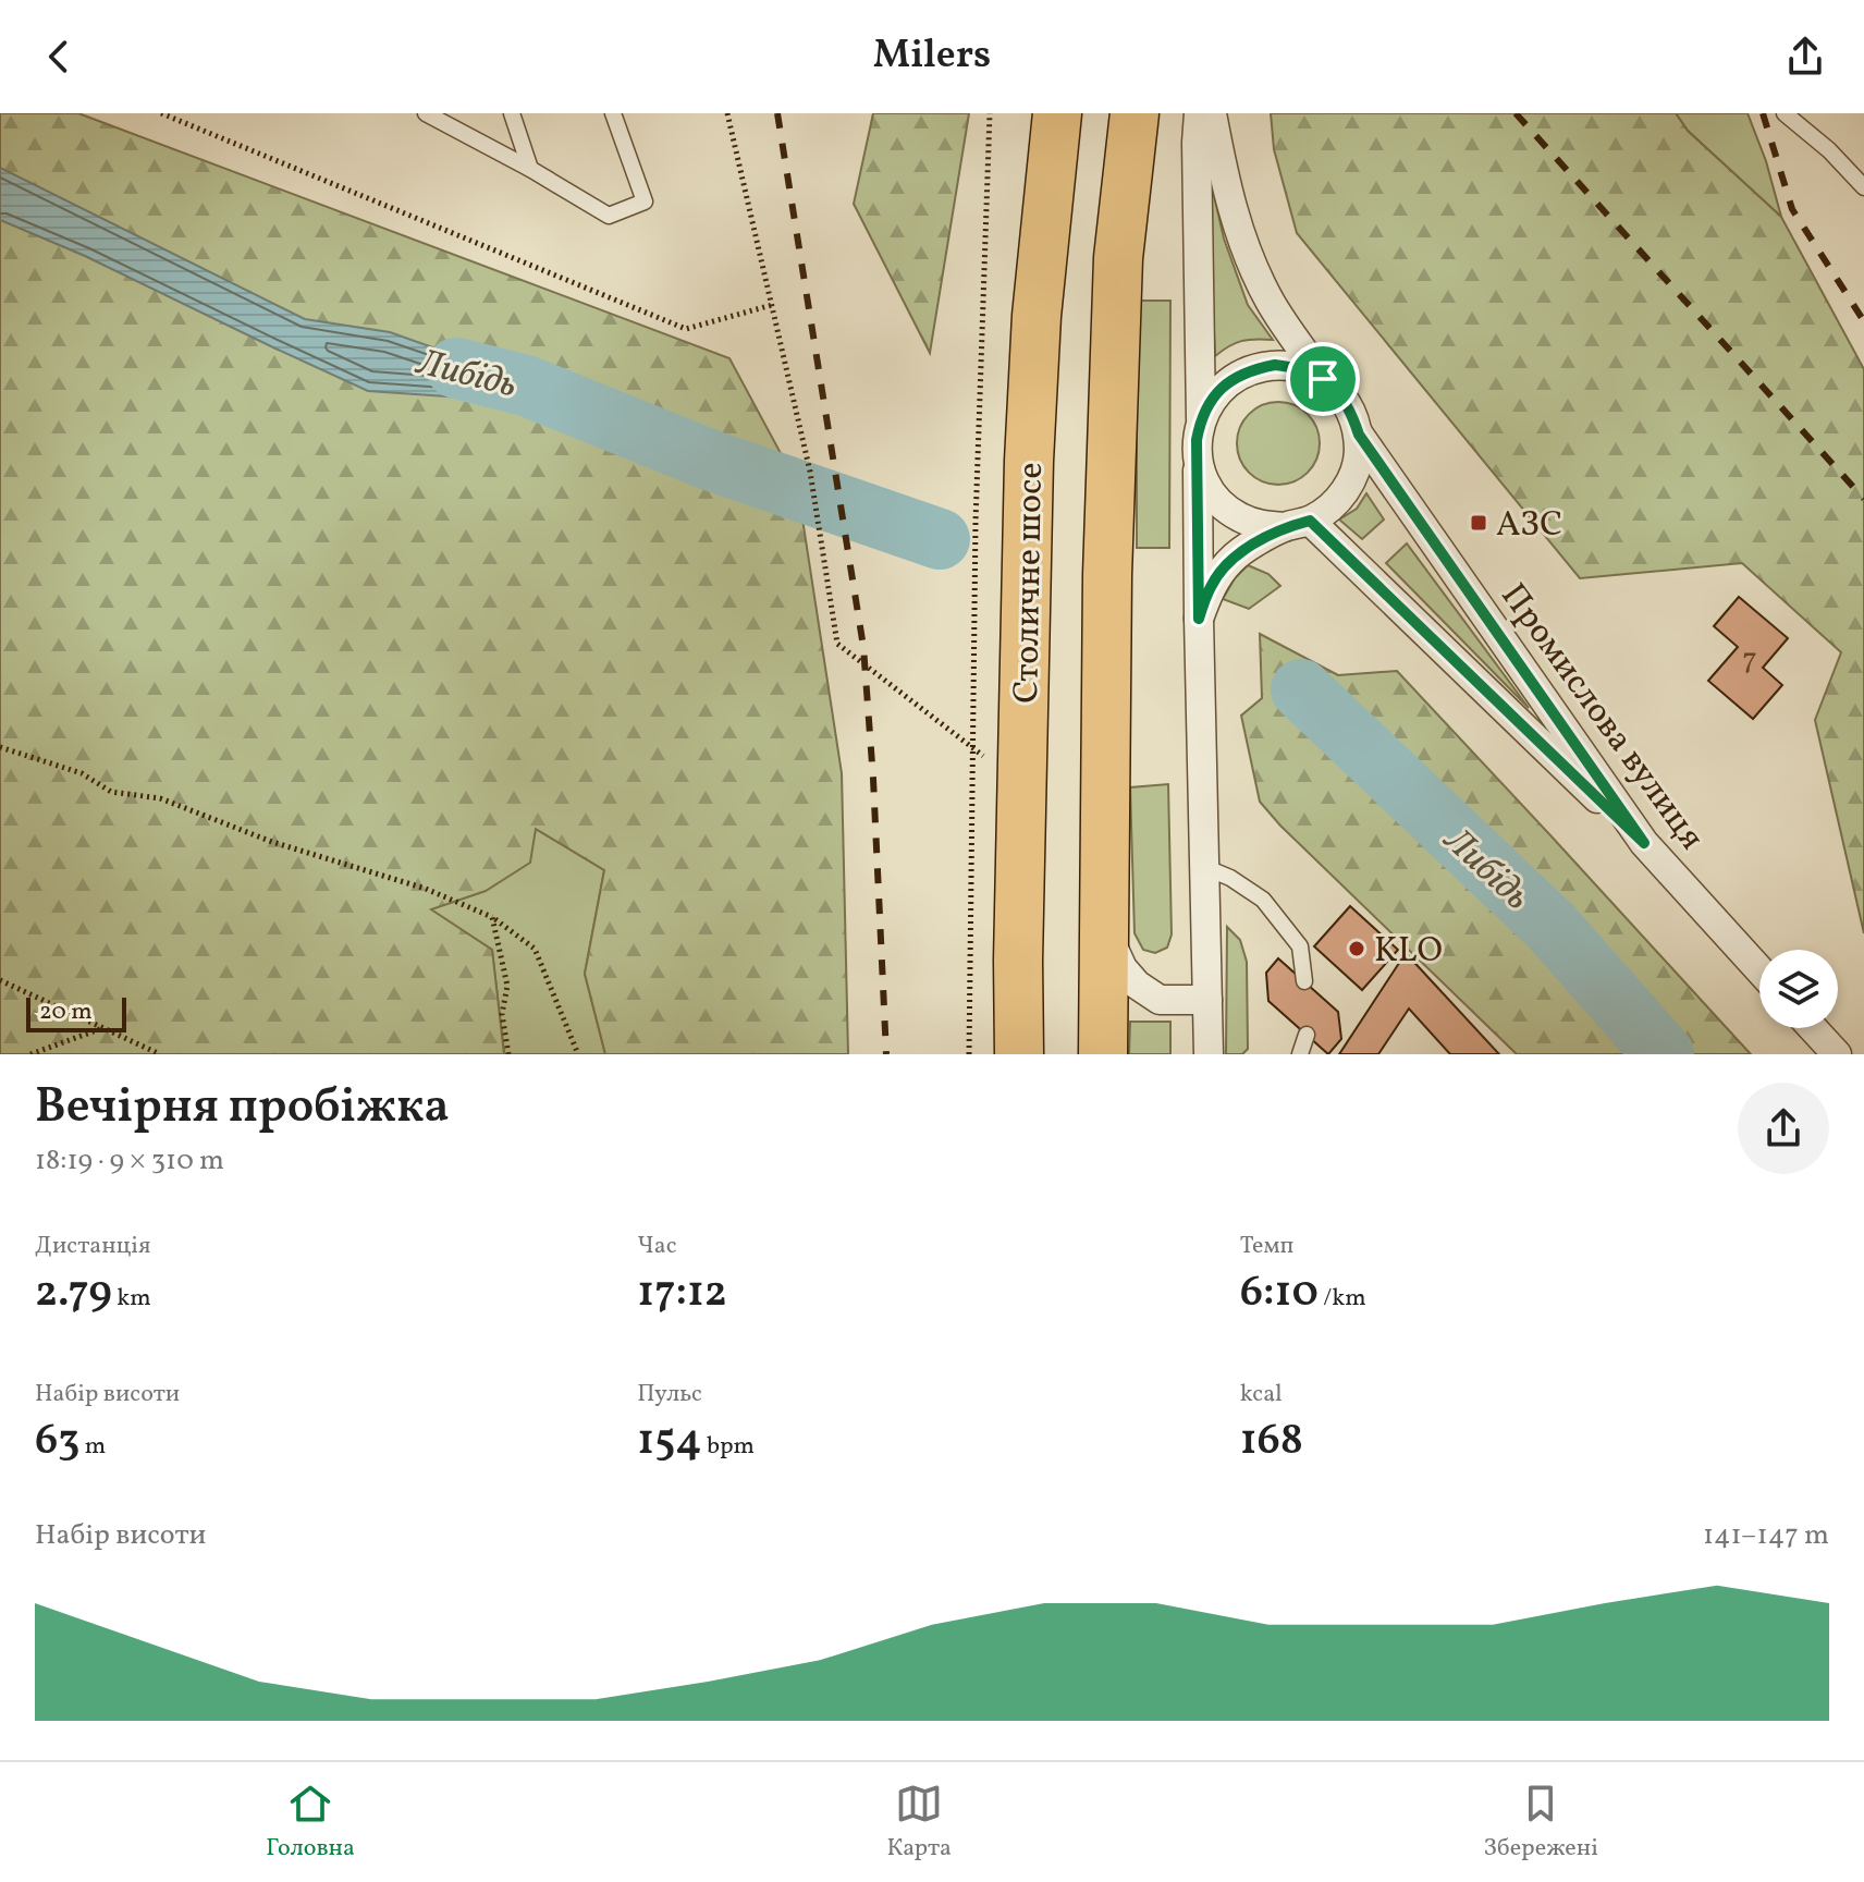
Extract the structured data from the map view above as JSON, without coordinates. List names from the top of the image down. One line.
{"streets":{"highway":["Столичне шосе"],"street":["Промислова вулиця"]},"water":["Либідь"],"places":{"transit":["АЗС"],"other":["KLO"]},"house_numbers":["7"],"scale_bar":"20 m","page":{"header":"Milers","scale":"20 m","heading":["Вечірня пробіжка","18:19 · 9 × 310 m"],"stats":[["Дистанція","2.79 km"],["Час","17:12"],["Темп","6:10 /km"],["Набір висоти","63 m"],["Пульс","154 bpm"],["kcal","168"]],"chart":["Набір висоти","141–147 m"],"tabs":["Головна","Карта","Збережені"]}}
